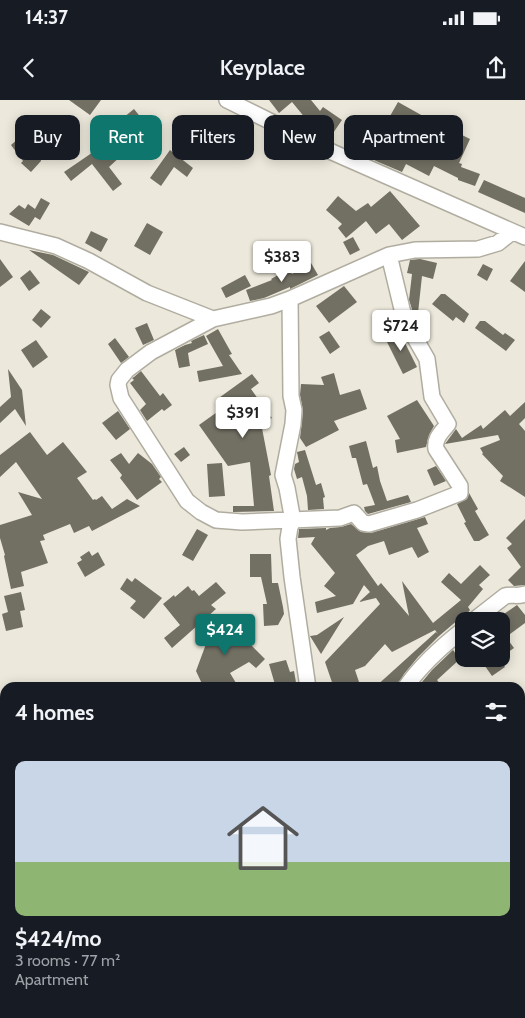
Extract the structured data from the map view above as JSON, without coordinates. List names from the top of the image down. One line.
{"page":{"status":"14:37","header":"Keyplace","chip":["Buy","Rent","Filters","New","Apartment"],"price":["$383","$724","$391","$424"],"heading":"4 homes","list":[{"name":"$424/mo","note":"3 rooms · 77 m² · Apartment"}]}}
